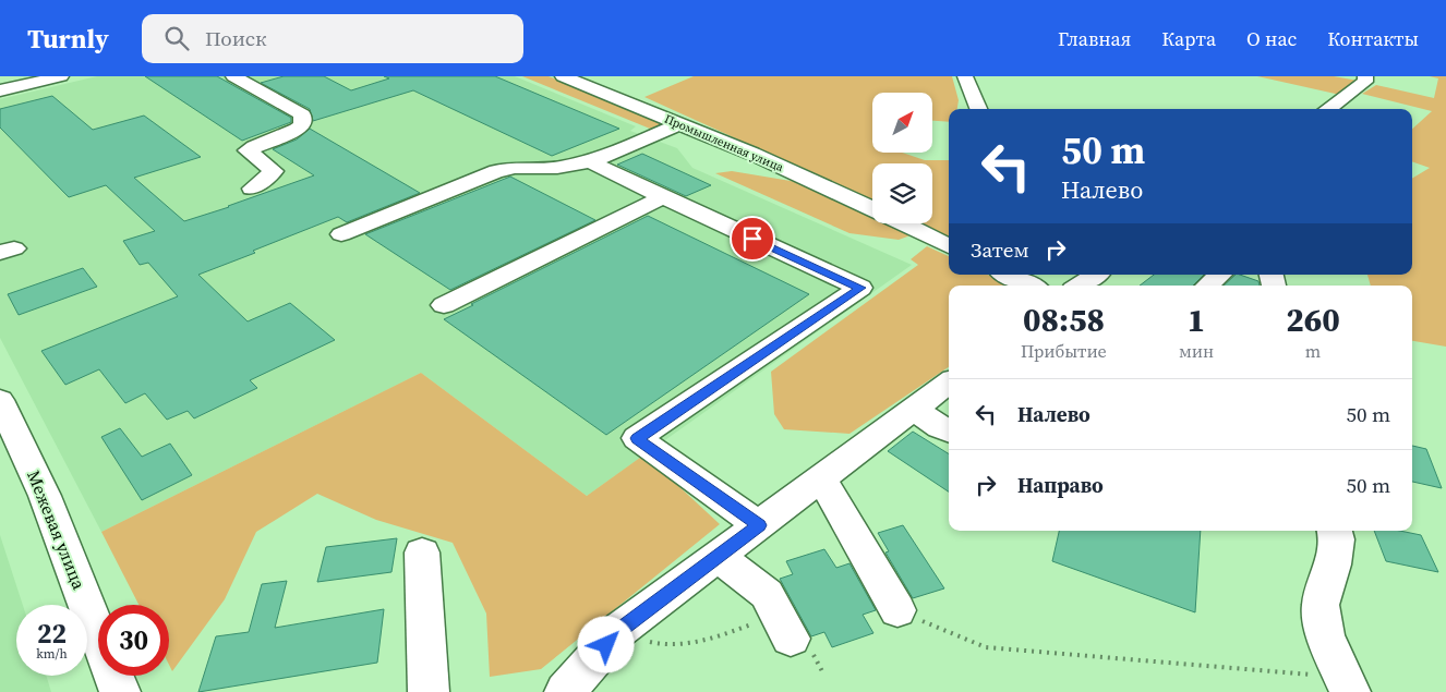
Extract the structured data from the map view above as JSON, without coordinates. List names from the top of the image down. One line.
{"streets":{"street":["Промышленная улица","Межевая улица"]},"north":"top right","page":{"header":"Turnly","search":"Поиск","nav":["Главная","Карта","О нас","Контакты"],"turn":["50 m","Налево"],"then":"Затем","eta":["08:58","Прибытие","1","мин","260","m"],"list":[{"name":"Налево","value":"50 m"},{"name":"Направо","value":"50 m"}],"speed":"22 km/h","limit":"30"}}
